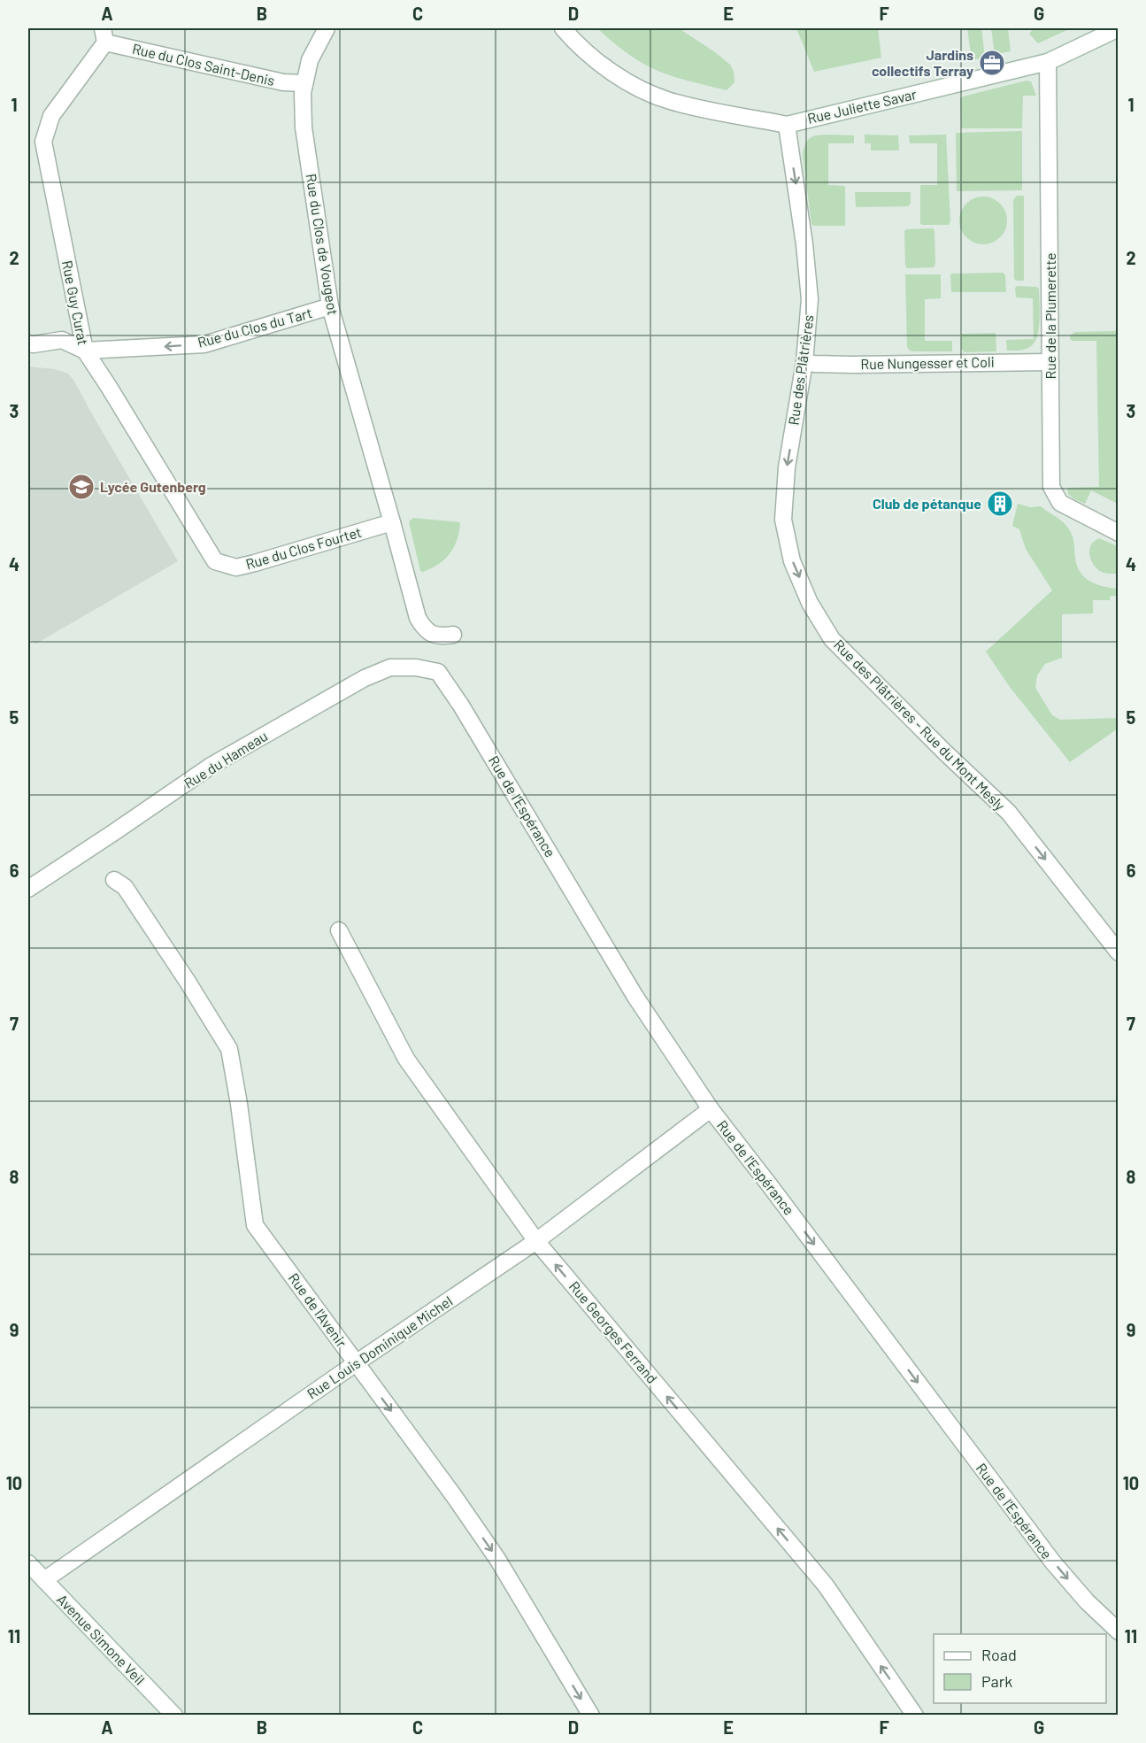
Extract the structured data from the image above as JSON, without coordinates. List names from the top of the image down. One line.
{"streets":{"street":["Rue du Clos Saint-Denis","Rue Juliette Savar","Rue du Clos de Vougeot","Rue Guy Curat","Rue de la Plumerette","Rue du Clos du Tart","Rue Nungesser et Coli","Rue des Plâtrières","Rue du Clos Fourtet","Rue des Plâtrières - Rue du Mont Mesly","Rue du Hameau","Rue de l'Espérance","Rue de l'Avenir","Rue Georges Ferrand","Rue Louis Dominique Michel","Avenue Simone Veil"]},"crossings":[["Rue du Clos Saint-Denis","Rue du Clos de Vougeot"],["Rue du Clos Saint-Denis","Rue Guy Curat"],["Rue Juliette Savar","Rue de la Plumerette"],["Rue Juliette Savar","Rue des Plâtrières"],["Rue du Clos de Vougeot","Rue du Clos du Tart"],["Rue du Clos de Vougeot","Rue du Clos Fourtet"],["Rue Guy Curat","Rue du Clos du Tart"],["Rue Guy Curat","Rue du Clos Fourtet"],["Rue de la Plumerette","Rue Nungesser et Coli"],["Rue Nungesser et Coli","Rue des Plâtrières"],["Rue des Plâtrières","Rue des Plâtrières - Rue du Mont Mesly"],["Rue du Hameau","Rue de l'Espérance"],["Rue de l'Espérance","Rue Louis Dominique Michel"],["Rue de l'Avenir","Rue Louis Dominique Michel"],["Rue Georges Ferrand","Rue Louis Dominique Michel"],["Rue Louis Dominique Michel","Avenue Simone Veil"]],"one_way":["Rue du Clos du Tart","Rue des Plâtrières","Rue des Plâtrières - Rue du Mont Mesly","Rue de l'Espérance","Rue de l'Avenir","Rue Georges Ferrand"],"places":{"office":["Jardins collectifs Terray"],"school or university":["Lycée Gutenberg"],"building":["Club de pétanque"]},"legend":["Road","Park"],"grid":{"columns":["A","B","C","D","E","F","G"],"rows":["1","2","3","4","5","6","7","8","9","10","11"]}}
